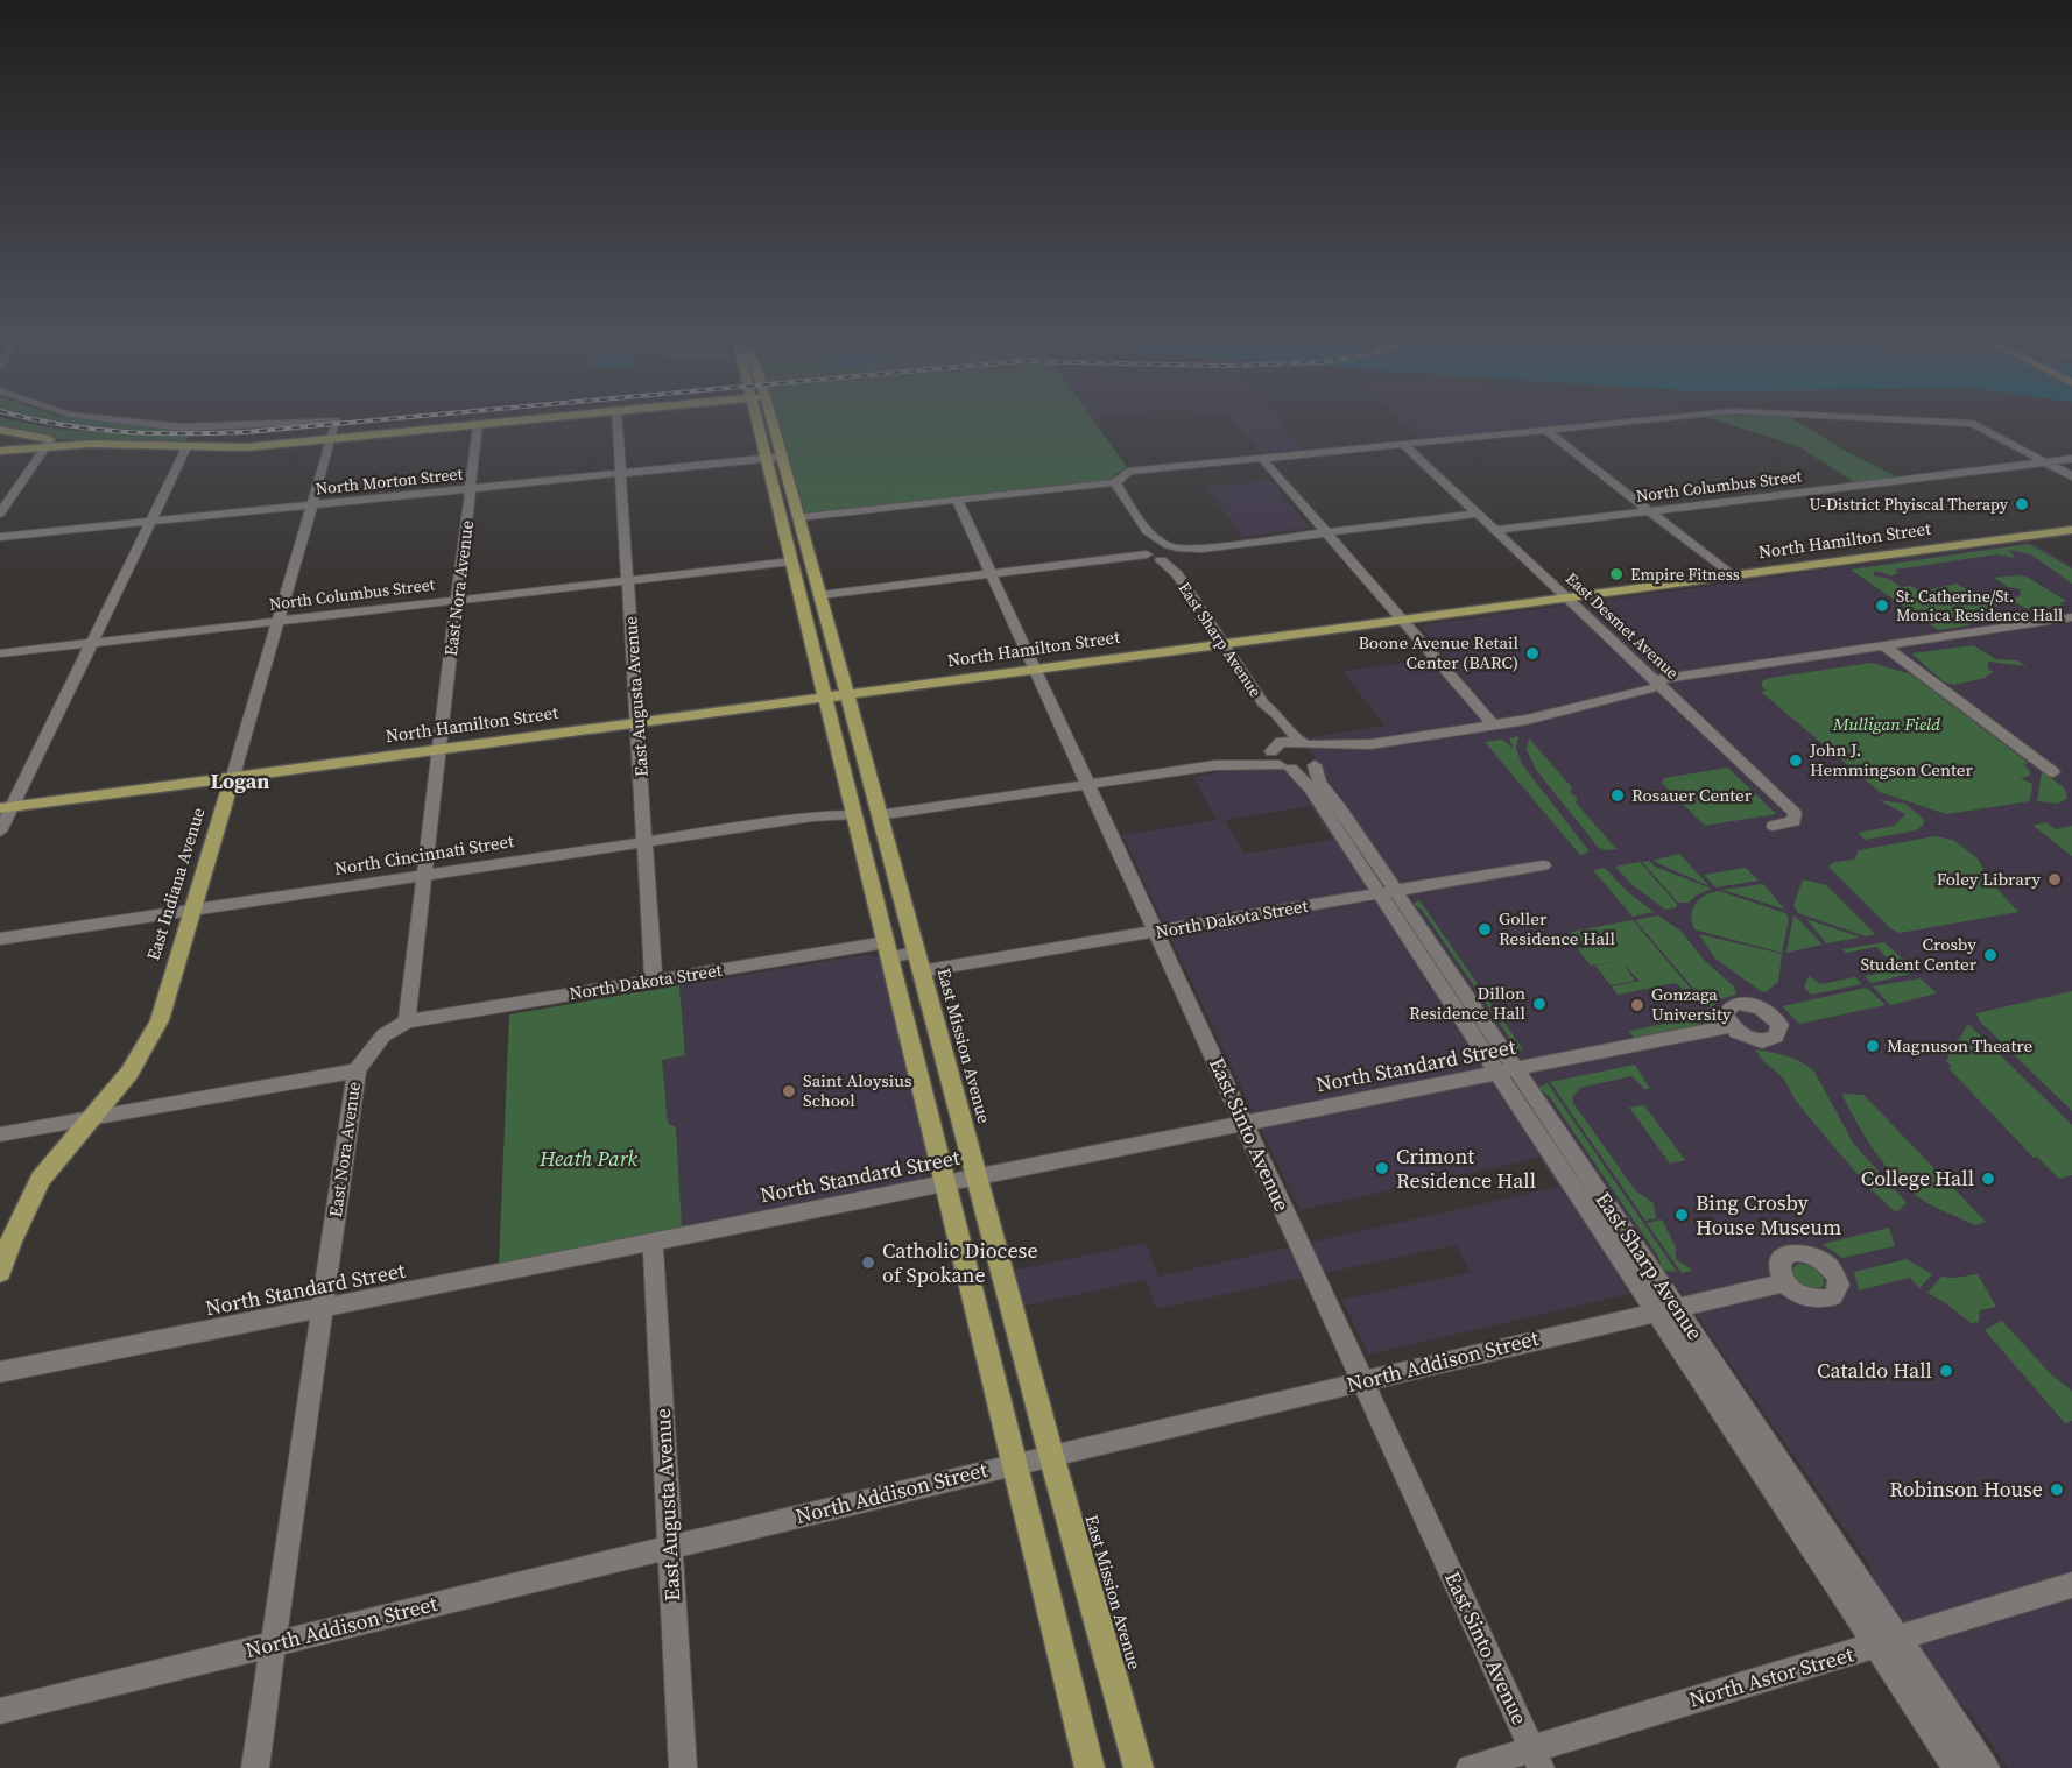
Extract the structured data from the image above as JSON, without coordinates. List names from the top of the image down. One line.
{"streets":{"main road":["North Hamilton Street","East Indiana Avenue","East Mission Avenue"],"street":["North Morton Street","North Columbus Street","East Nora Avenue","East Desmet Avenue","East Sharp Avenue","East Augusta Avenue","North Cincinnati Street","North Dakota Street","North Standard Street","East Sinto Avenue","North Addison Street","North Astor Street"]},"crossings":[["North Morton Street","East Nora Avenue"],["North Morton Street","East Augusta Avenue"],["North Morton Street","East Indiana Avenue"],["North Morton Street","East Mission Avenue"],["North Columbus Street","East Nora Avenue"],["North Columbus Street","East Desmet Avenue"],["North Columbus Street","East Augusta Avenue"],["North Columbus Street","East Indiana Avenue"],["North Columbus Street","East Mission Avenue"],["North Hamilton Street","East Nora Avenue"],["North Hamilton Street","East Desmet Avenue"],["North Hamilton Street","East Sharp Avenue"],["North Hamilton Street","East Augusta Avenue"],["North Hamilton Street","East Indiana Avenue"],["North Hamilton Street","East Mission Avenue"],["North Hamilton Street","East Sinto Avenue"],["East Nora Avenue","North Cincinnati Street"],["East Nora Avenue","North Dakota Street"],["East Nora Avenue","North Standard Street"],["East Nora Avenue","North Addison Street"],["East Sharp Avenue","North Dakota Street"],["East Sharp Avenue","North Standard Street"],["East Sharp Avenue","North Addison Street"],["East Sharp Avenue","North Astor Street"],["East Augusta Avenue","North Cincinnati Street"],["East Augusta Avenue","North Dakota Street"],["East Augusta Avenue","North Standard Street"],["East Augusta Avenue","North Addison Street"],["North Cincinnati Street","East Indiana Avenue"],["North Cincinnati Street","East Mission Avenue"],["North Dakota Street","East Mission Avenue"],["North Dakota Street","East Sinto Avenue"],["East Mission Avenue","North Standard Street"],["East Mission Avenue","North Addison Street"],["North Standard Street","East Sinto Avenue"],["East Sinto Avenue","North Addison Street"],["East Sinto Avenue","North Astor Street"]],"districts":["Logan"],"parks":["Mulligan Field","Heath Park"],"places":["U-District Phyiscal Therapy","Empire Fitness","St. Catherine/St. Monica Residence Hall","Boone Avenue Retail Center (BARC)","John J. Hemmingson Center","Rosauer Center","Foley Library","Goller Residence Hall","Crosby Student Center","Dillon Residence Hall","Gonzaga University","Magnuson Theatre","Saint Aloysius School","Crimont Residence Hall","College Hall","Bing Crosby House Museum","Catholic Diocese of Spokane","Cataldo Hall","Robinson House"]}
